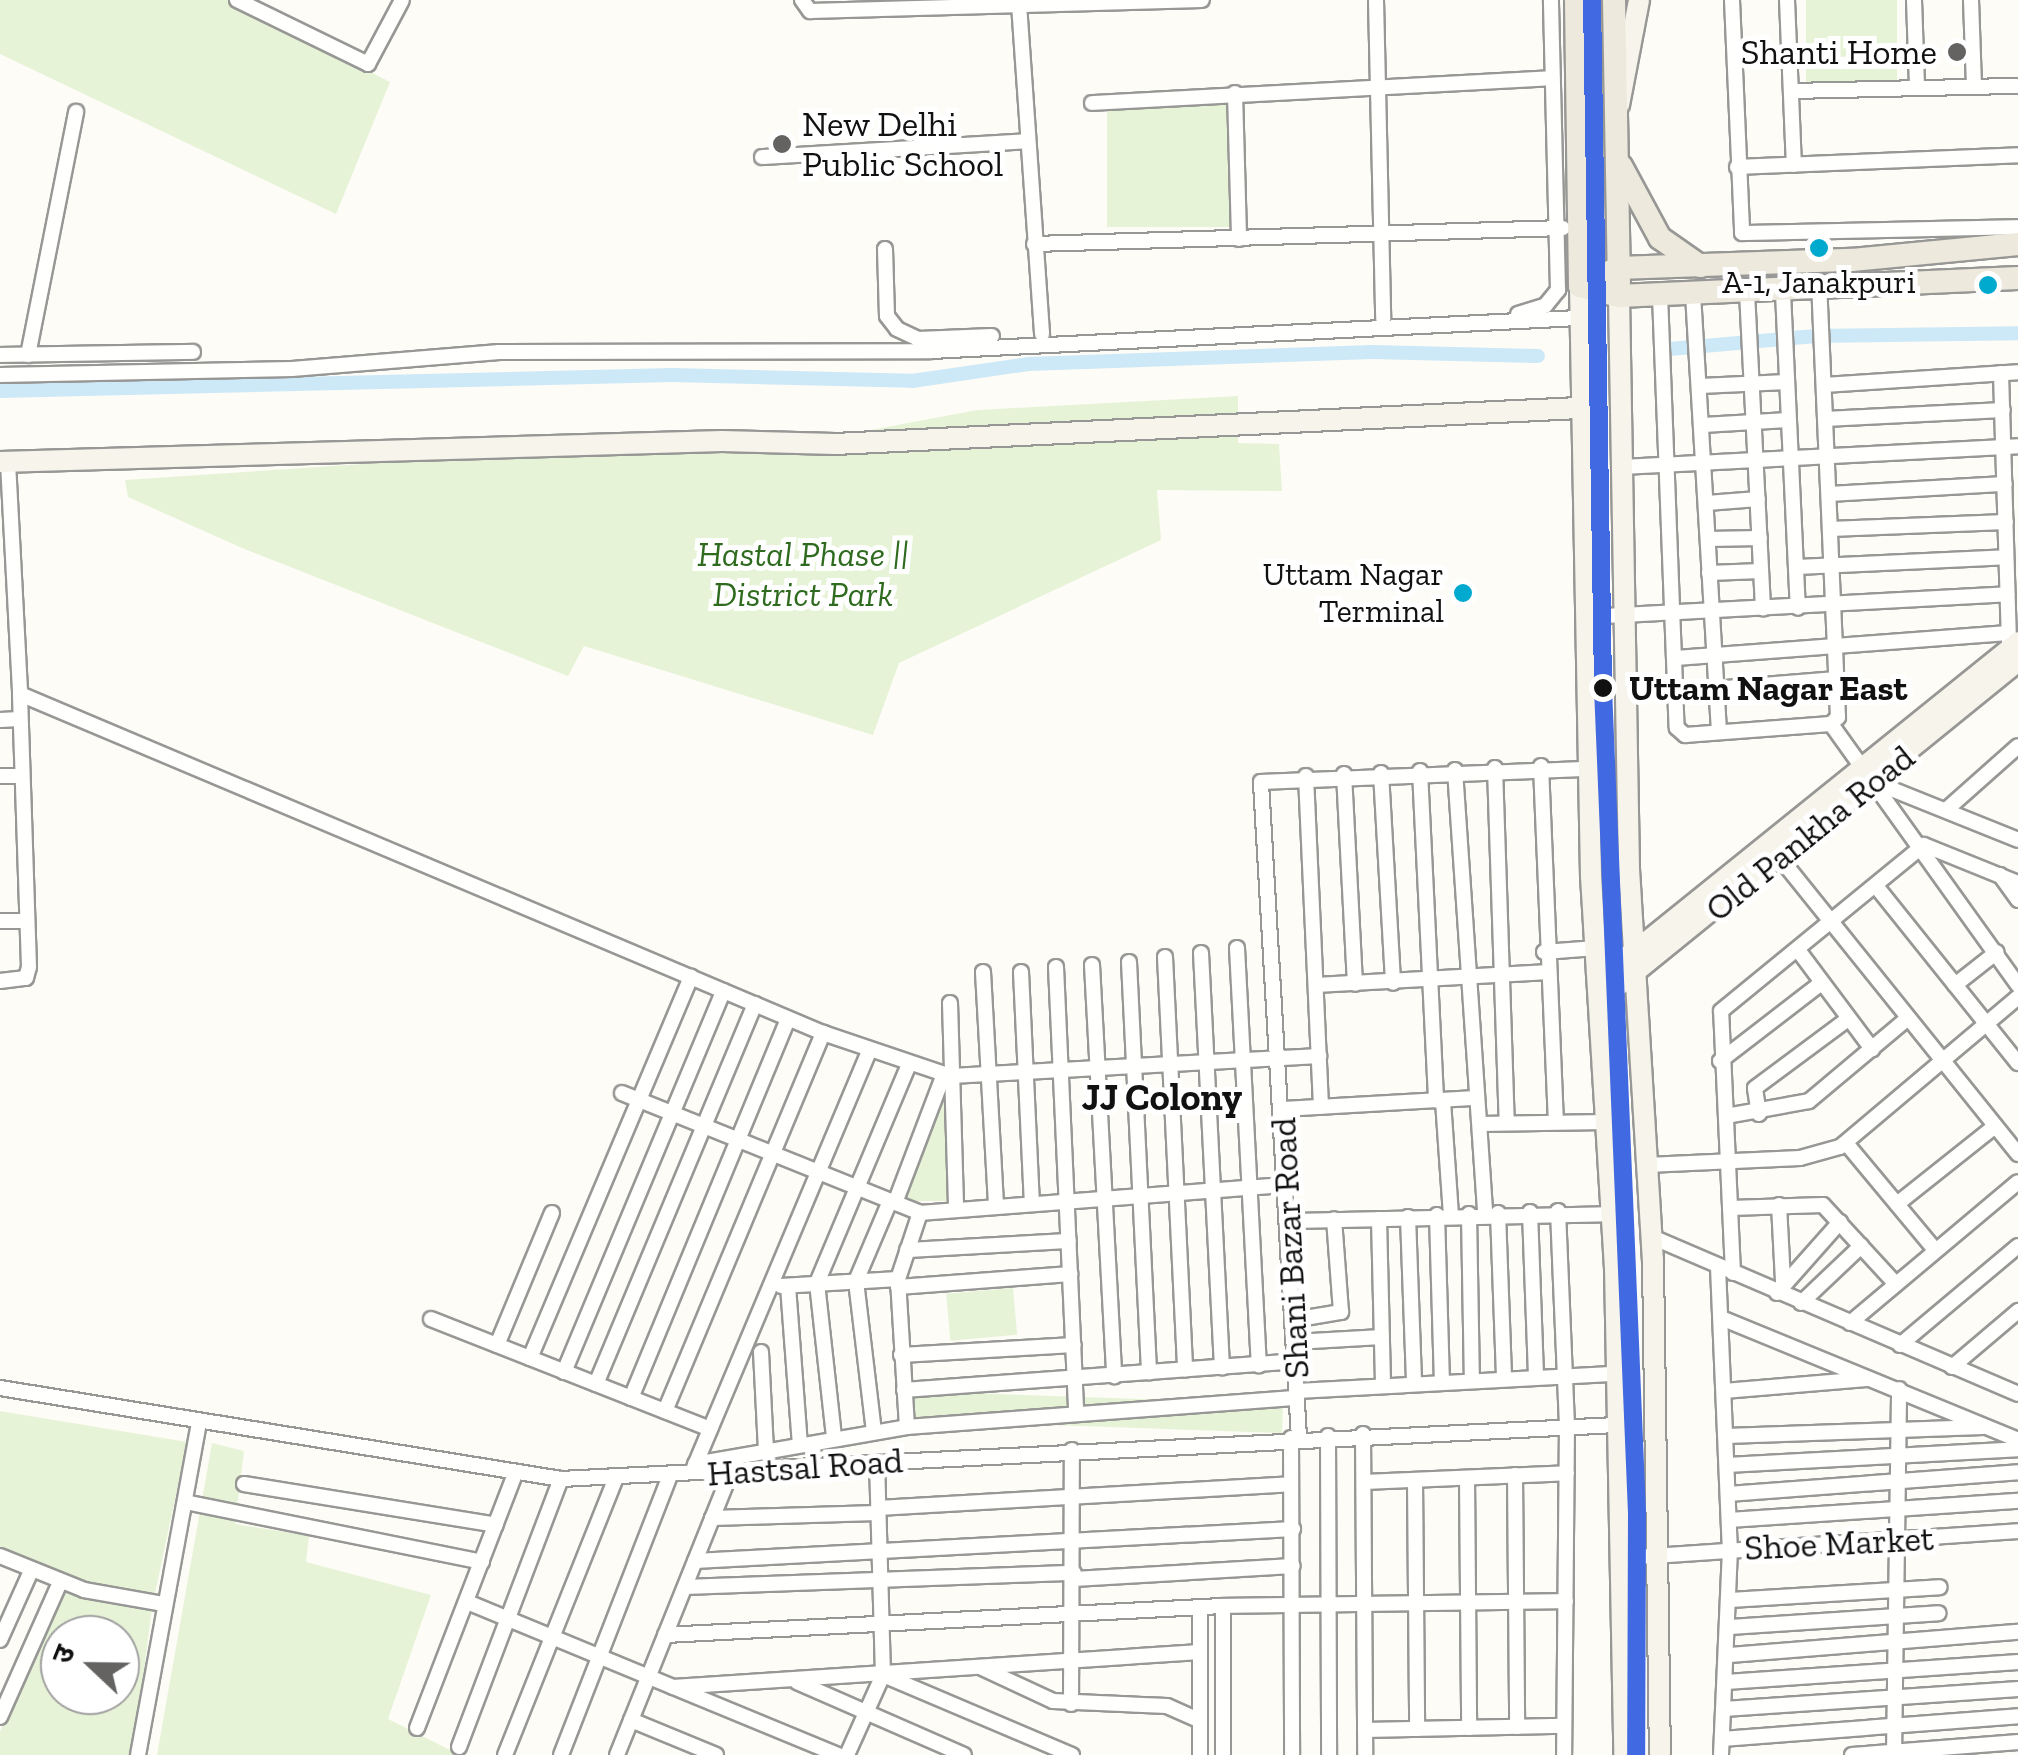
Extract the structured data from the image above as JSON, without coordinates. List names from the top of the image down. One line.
{"streets":{"main road":["Old Pankha Road"],"street":["Shani Bazar Road","Hastsal Road","Shoe Market"]},"crossings":[["Shani Bazar Road","Hastsal Road"]],"districts":["JJ Colony"],"parks":["Hastal Phase || District Park"],"places":["Shanti Home","New Delhi Public School","A-1, Janakpuri","Uttam Nagar Terminal","Uttam Nagar East"],"north":"left"}
